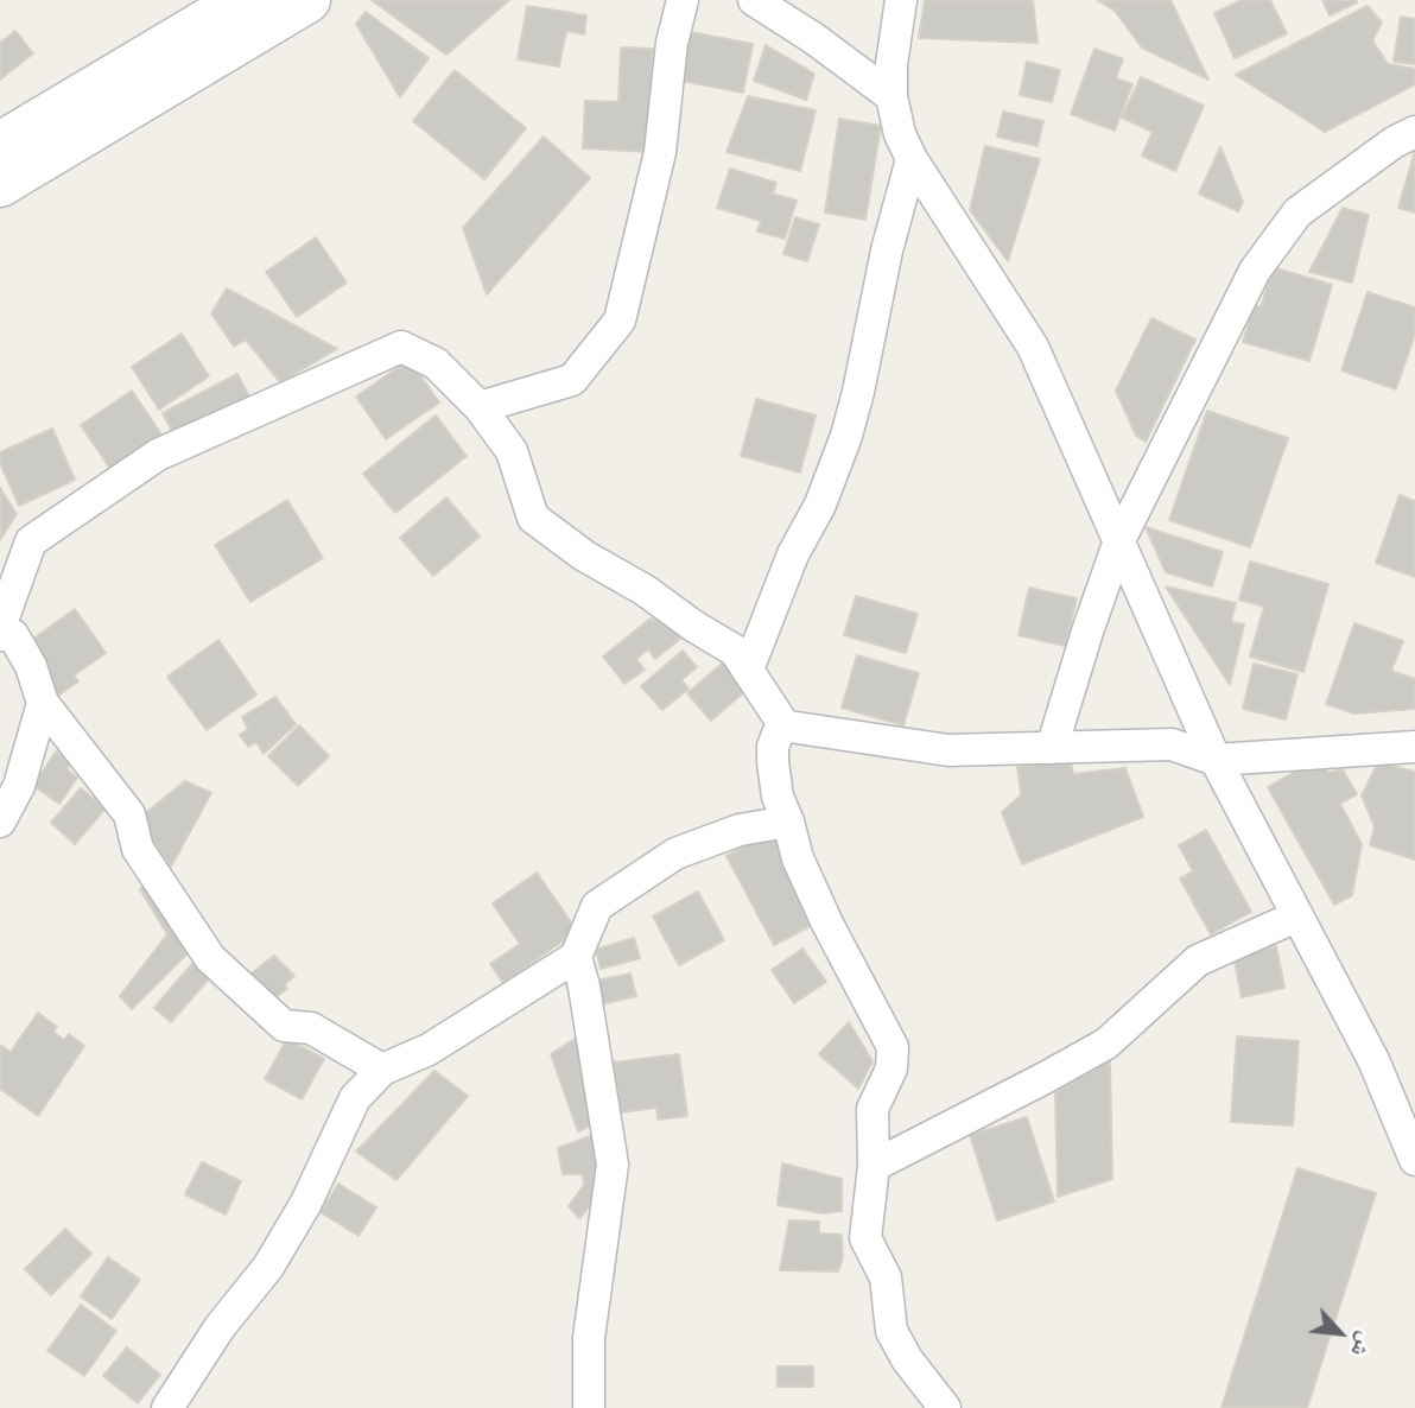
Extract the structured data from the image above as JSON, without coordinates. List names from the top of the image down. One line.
{"north":"bottom right"}
